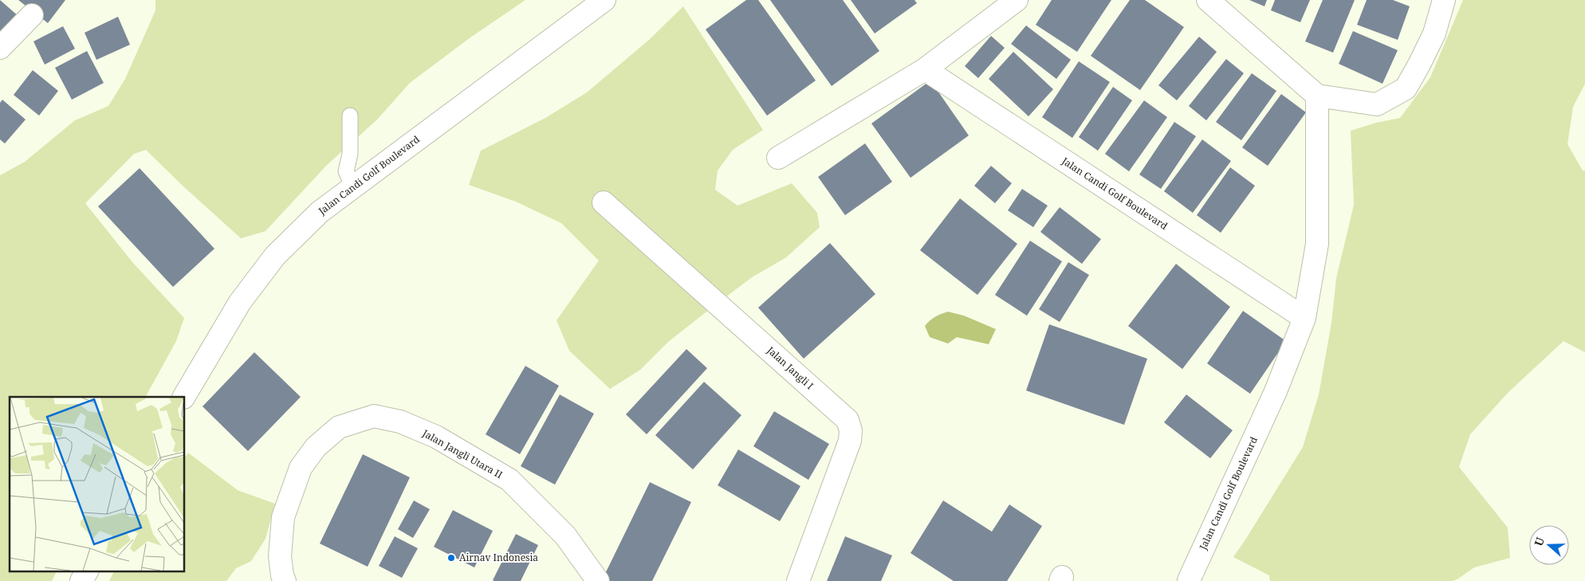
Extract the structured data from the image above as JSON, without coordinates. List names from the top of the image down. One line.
{"streets":{"street":["Jalan Candi Golf Boulevard","Jalan Jangli I","Jalan Jangli Utara II"]},"places":["Airnav Indonesia"],"north":"left"}
